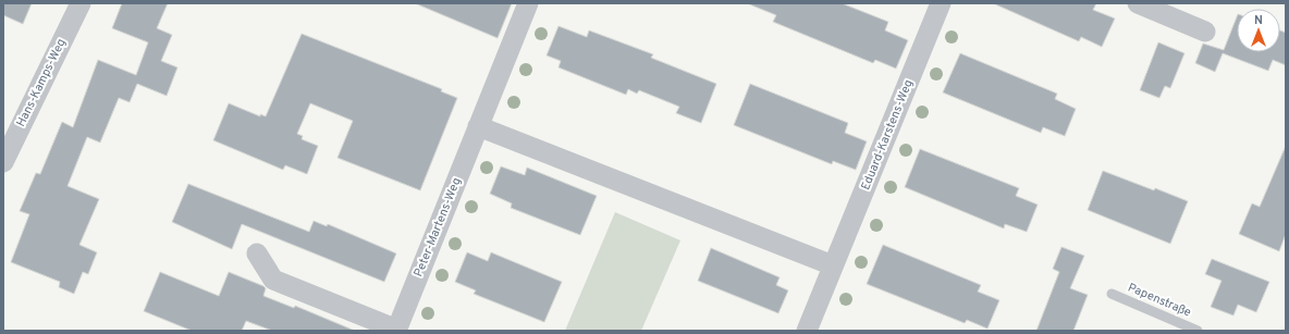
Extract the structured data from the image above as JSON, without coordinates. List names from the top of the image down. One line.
{"streets":{"street":["Hans-Kamps-Weg","Eduard-Karstens-Weg","Peter-Martens-Weg"],"lane":["Papenstraße"]},"north":"top"}
